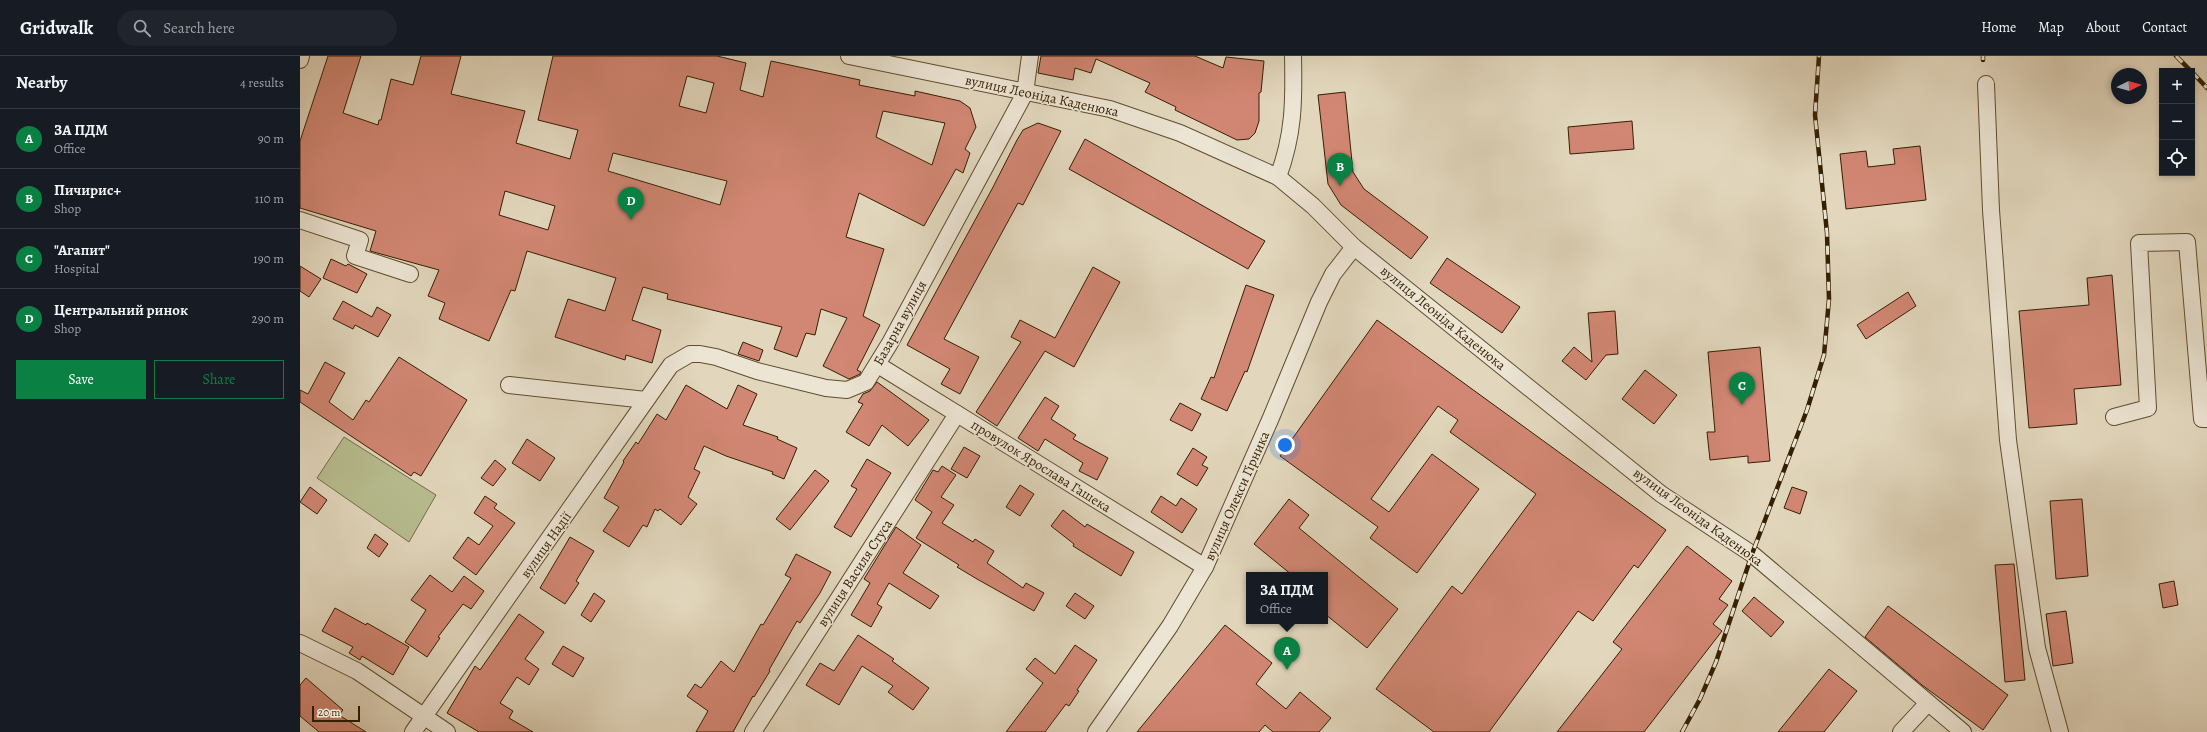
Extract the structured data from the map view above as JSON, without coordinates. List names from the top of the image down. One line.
{"streets":{"street":["вулиця Леоніда Каденюка","Базарна вулиця","провулок Ярослава Гашека","вулиця Олекси Гірника","вулиця Надії","вулиця Василя Стуса"]},"crossings":[["вулиця Леоніда Каденюка","Базарна вулиця"],["вулиця Леоніда Каденюка","вулиця Олекси Гірника"],["Базарна вулиця","провулок Ярослава Гашека"],["Базарна вулиця","вулиця Надії"],["провулок Ярослава Гашека","вулиця Олекси Гірника"],["провулок Ярослава Гашека","вулиця Василя Стуса"]],"scale_bar":"20 m","north":"right","page":{"header":"Gridwalk","search":"Search here","nav":["Home","Map","About","Contact"],"heading":["Nearby","4 results"],"map_buttons":["+","−"],"list":[{"mark":"A","name":"ЗА ПДМ","note":"Office","value":"90 m"},{"mark":"B","name":"Пичирис+","note":"Shop","value":"110 m"},{"mark":"C","name":"\"Агапит\"","note":"Hospital","value":"190 m"},{"mark":"D","name":"Центральний ринок","note":"Shop","value":"290 m"}],"pins":["B","D","C","A"],"buttons":["Save","Share"],"popup":["ЗА ПДМ","Office"],"scale":"20 m"}}
